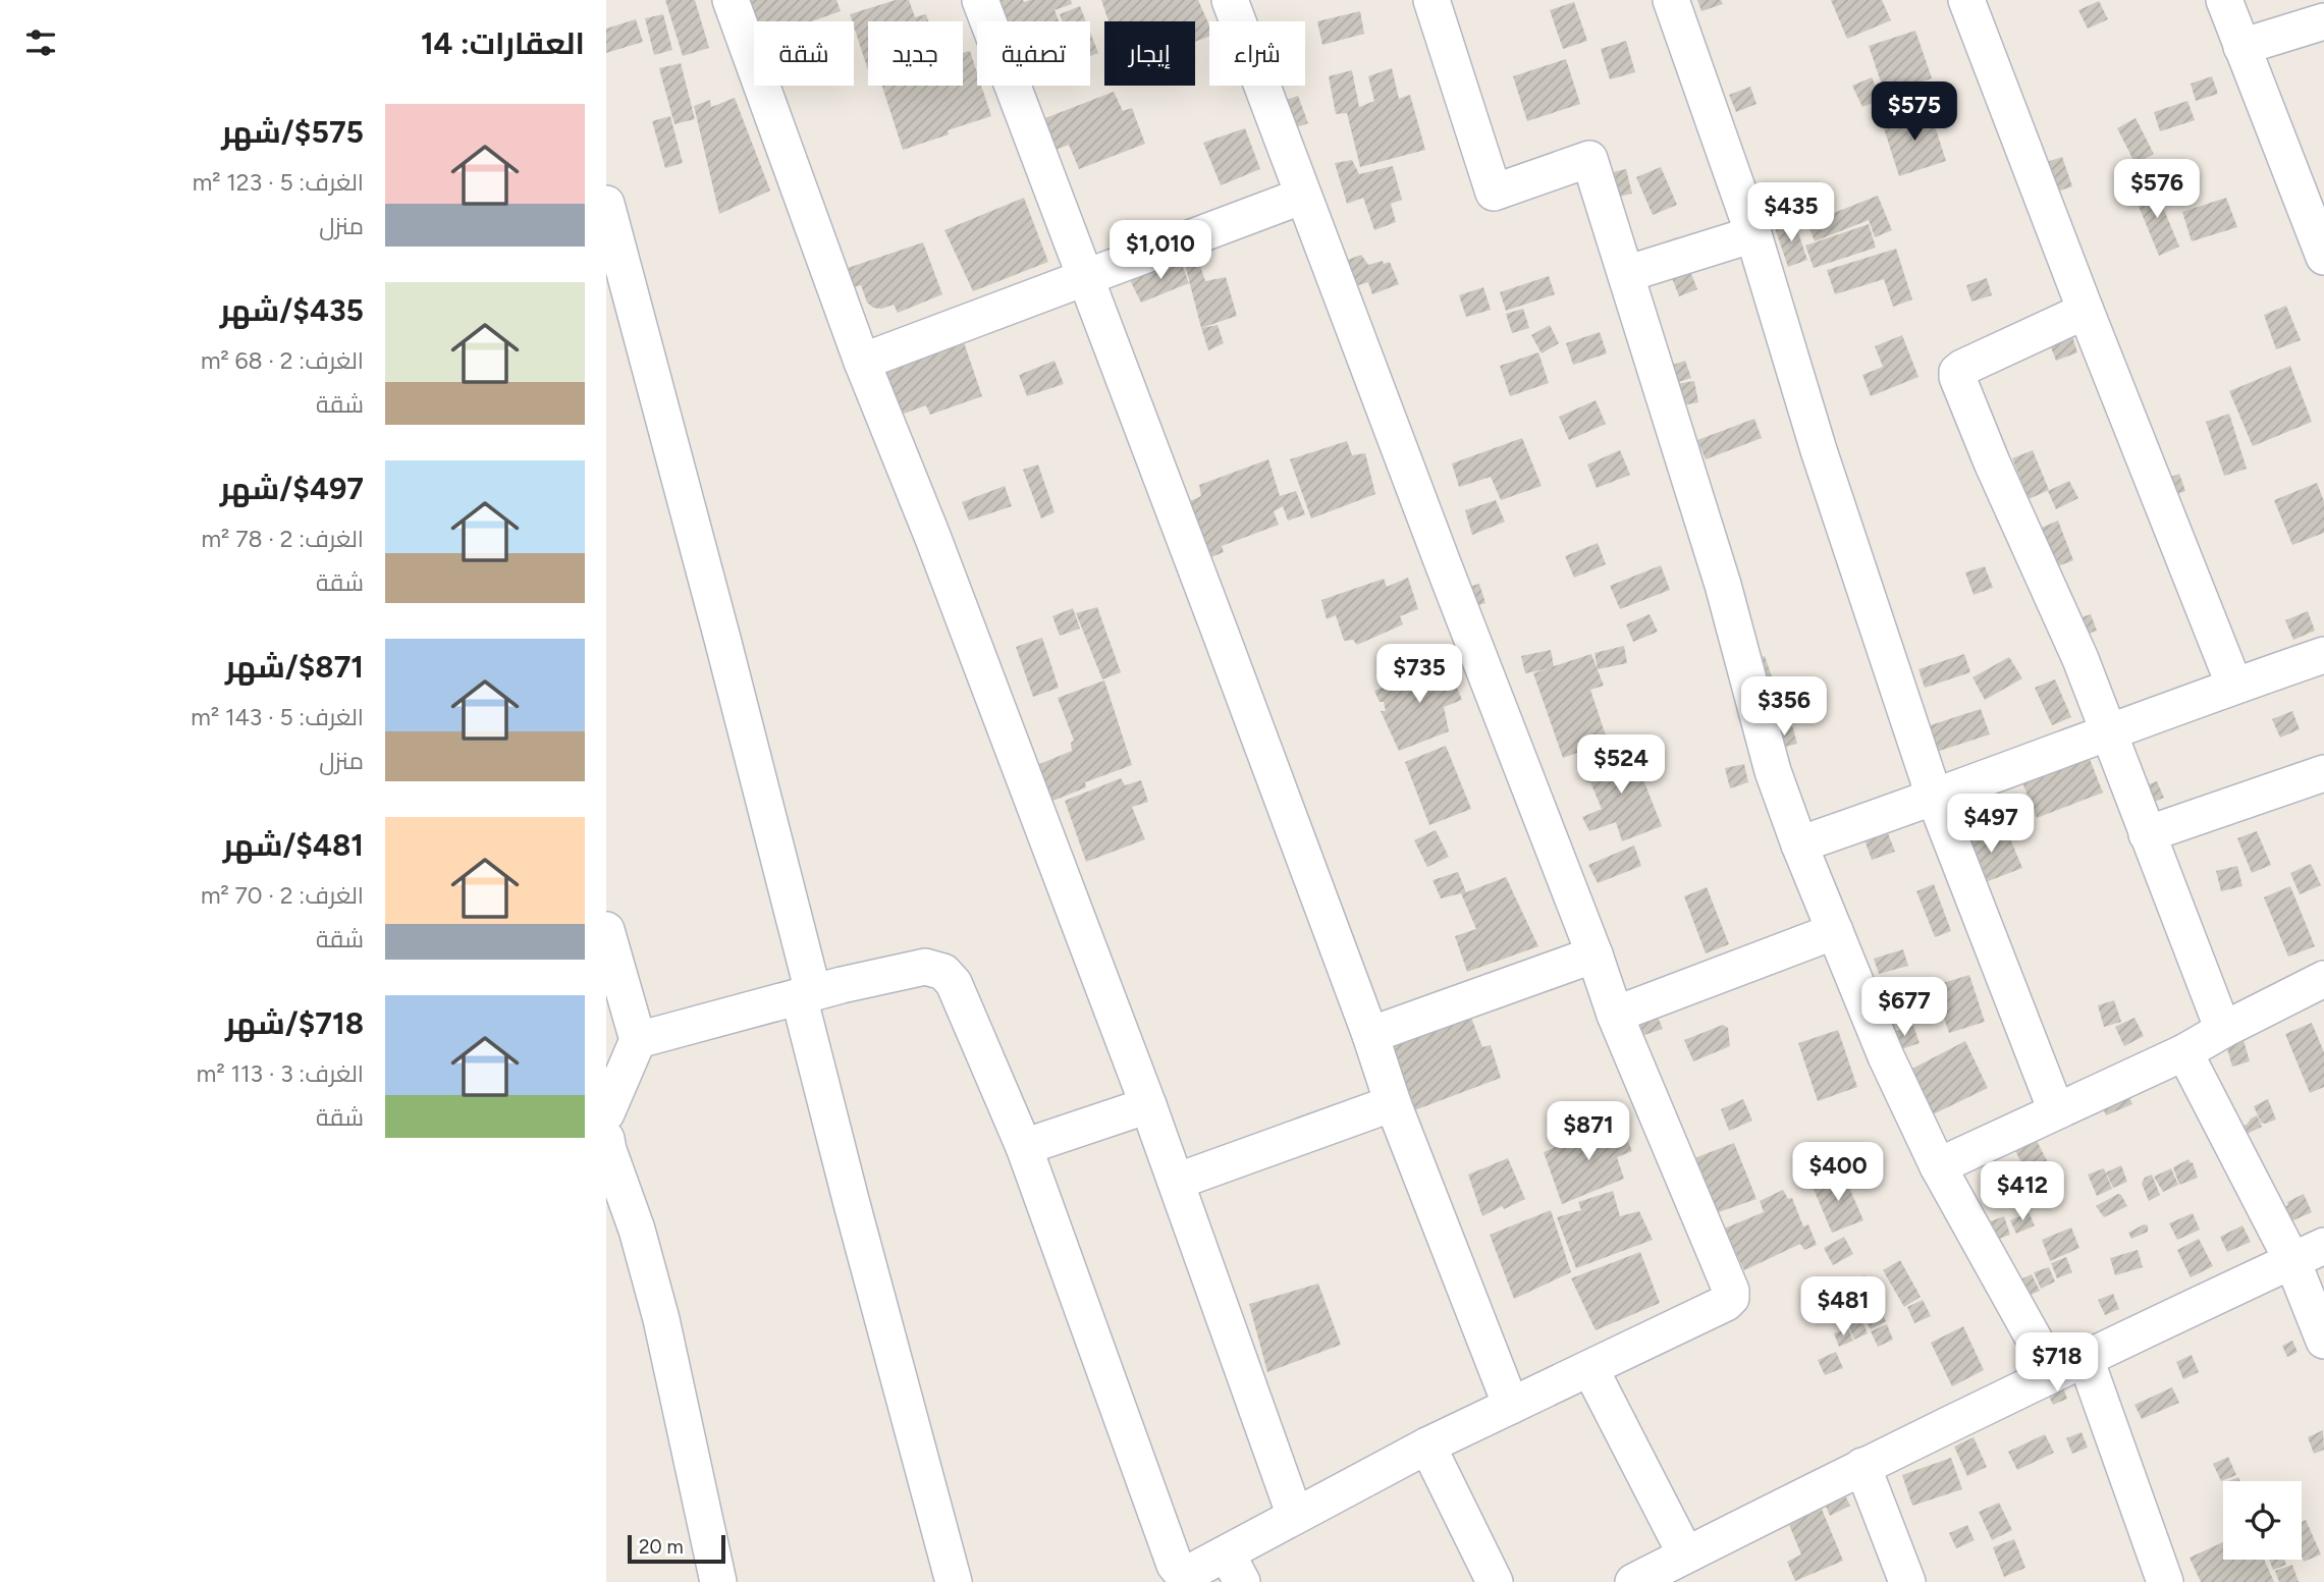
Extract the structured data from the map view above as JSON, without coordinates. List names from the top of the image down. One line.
{"scale_bar":"20 m","page":{"heading":"العقارات: 14","chip":["شراء","إيجار","تصفية","جديد","شقة"],"price":["$575","$576","$435","$1,010","$735","$356","$524","$497","$677","$871","$400","$412","$481","$718"],"list":[{"name":"$575/شهر","note":"الغرف: 5 · 123 m² · منزل"},{"name":"$435/شهر","note":"الغرف: 2 · 68 m² · شقة"},{"name":"$497/شهر","note":"الغرف: 2 · 78 m² · شقة"},{"name":"$871/شهر","note":"الغرف: 5 · 143 m² · منزل"},{"name":"$481/شهر","note":"الغرف: 2 · 70 m² · شقة"},{"name":"$718/شهر","note":"الغرف: 3 · 113 m² · شقة"}],"scale":"20 m"}}
